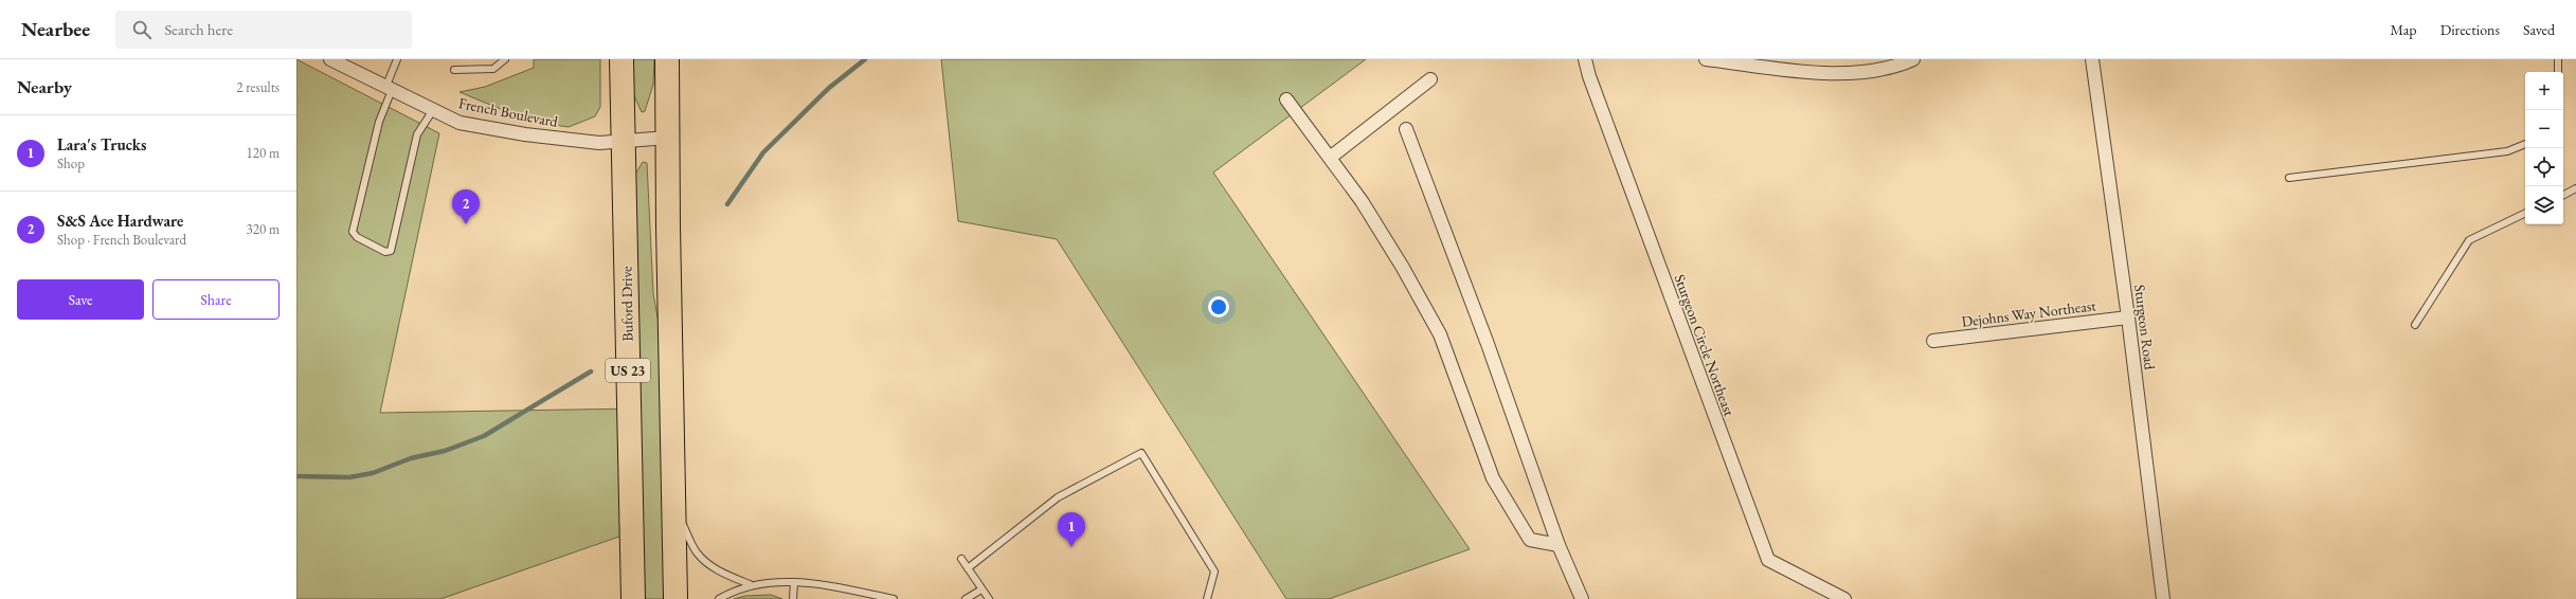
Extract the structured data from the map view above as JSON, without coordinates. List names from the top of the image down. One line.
{"streets":{"highway":["Buford Drive","US 23"],"street":["French Boulevard","Dejohns Way Northeast","Sturgeon Road","Sturgeon Circle Northeast"]},"crossings":[["French Boulevard","Buford Drive"],["French Boulevard","US 23"],["Dejohns Way Northeast","Sturgeon Road"]],"page":{"header":"Nearbee","search":"Search here","nav":["Map","Directions","Saved"],"heading":["Nearby","2 results"],"map_buttons":["+","−"],"list":[{"mark":"1","name":"Lara's Trucks","note":"Shop","value":"120 m"},{"mark":"2","name":"S&S Ace Hardware","note":"Shop · French Boulevard","value":"320 m"}],"pins":["2","1"],"buttons":["Save","Share"]}}
